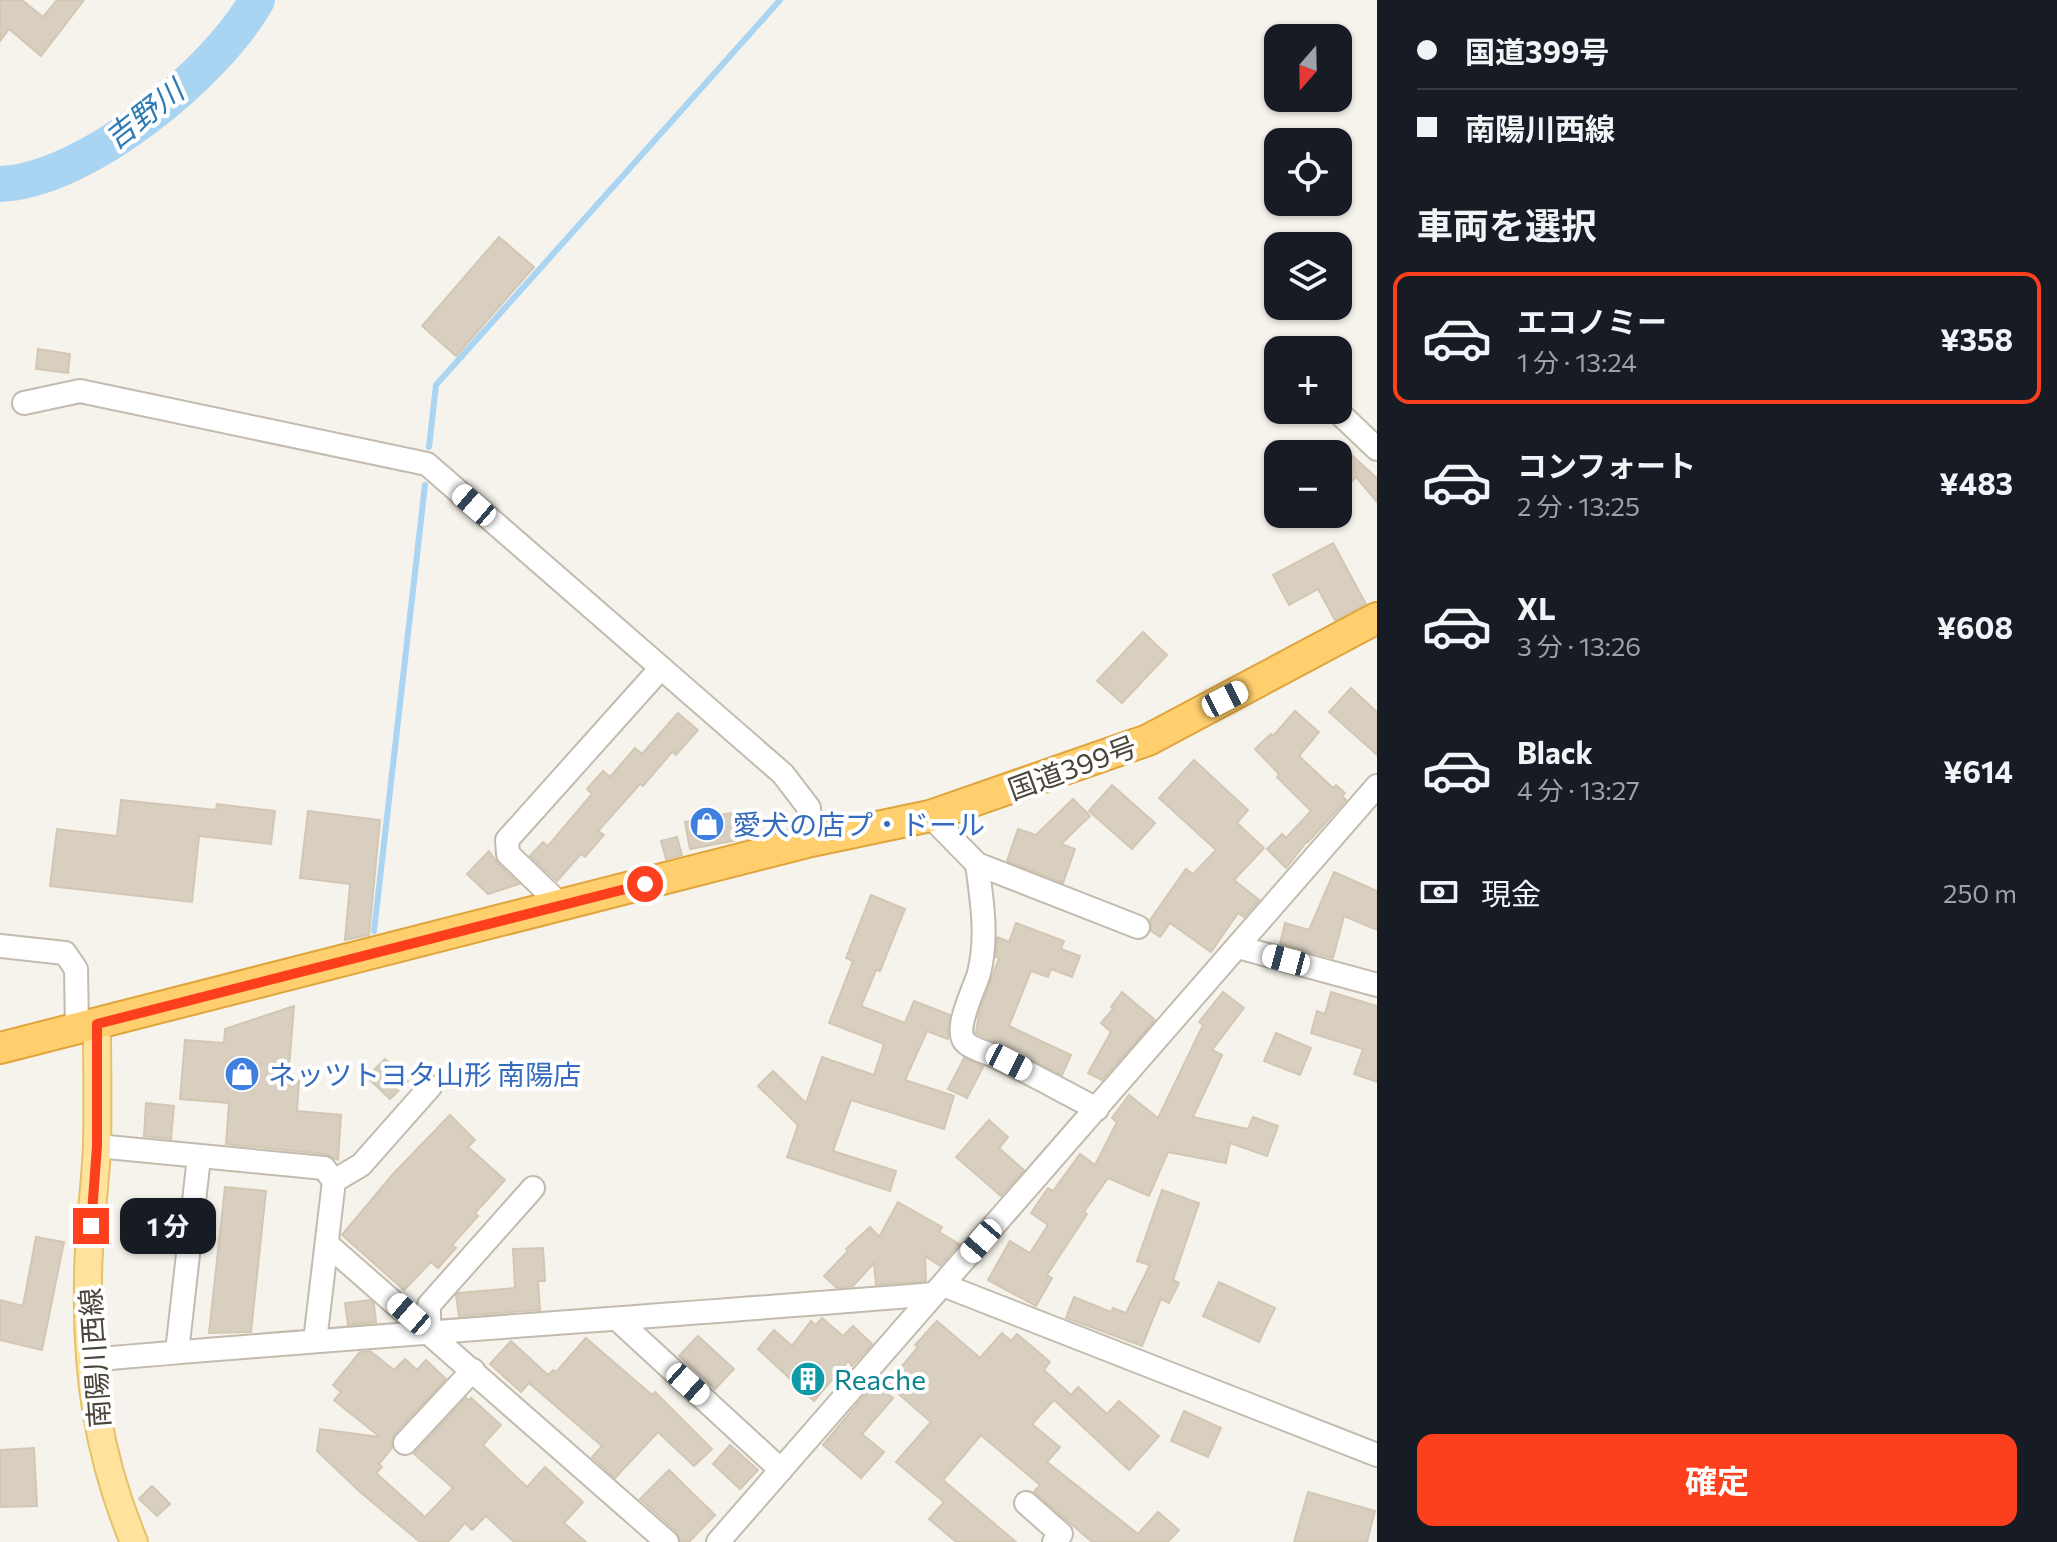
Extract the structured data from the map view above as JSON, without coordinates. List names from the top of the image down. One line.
{"streets":{"highway":["国道399号"],"main road":["南陽川西線"]},"crossings":[["国道399号","南陽川西線"]],"water":["吉野川"],"places":{"shop":["愛犬の店プ・ドール","ネッツトヨタ山形 南陽店"],"building":["Reache"]},"north":"bottom","page":{"banner":["国道399号","南陽川西線"],"map_buttons":["+","−"],"heading":"車両を選択","list":[{"name":"エコノミー","note":"1 分 · 13:24","value":"¥358"},{"name":"コンフォート","note":"2 分 · 13:25","value":"¥483"},{"name":"XL","note":"3 分 · 13:26","value":"¥608"},{"name":"Black","note":"4 分 · 13:27","value":"¥614"}],"pay":["現金","250 m"],"bubble":"1 分","buttons":"確定"}}
